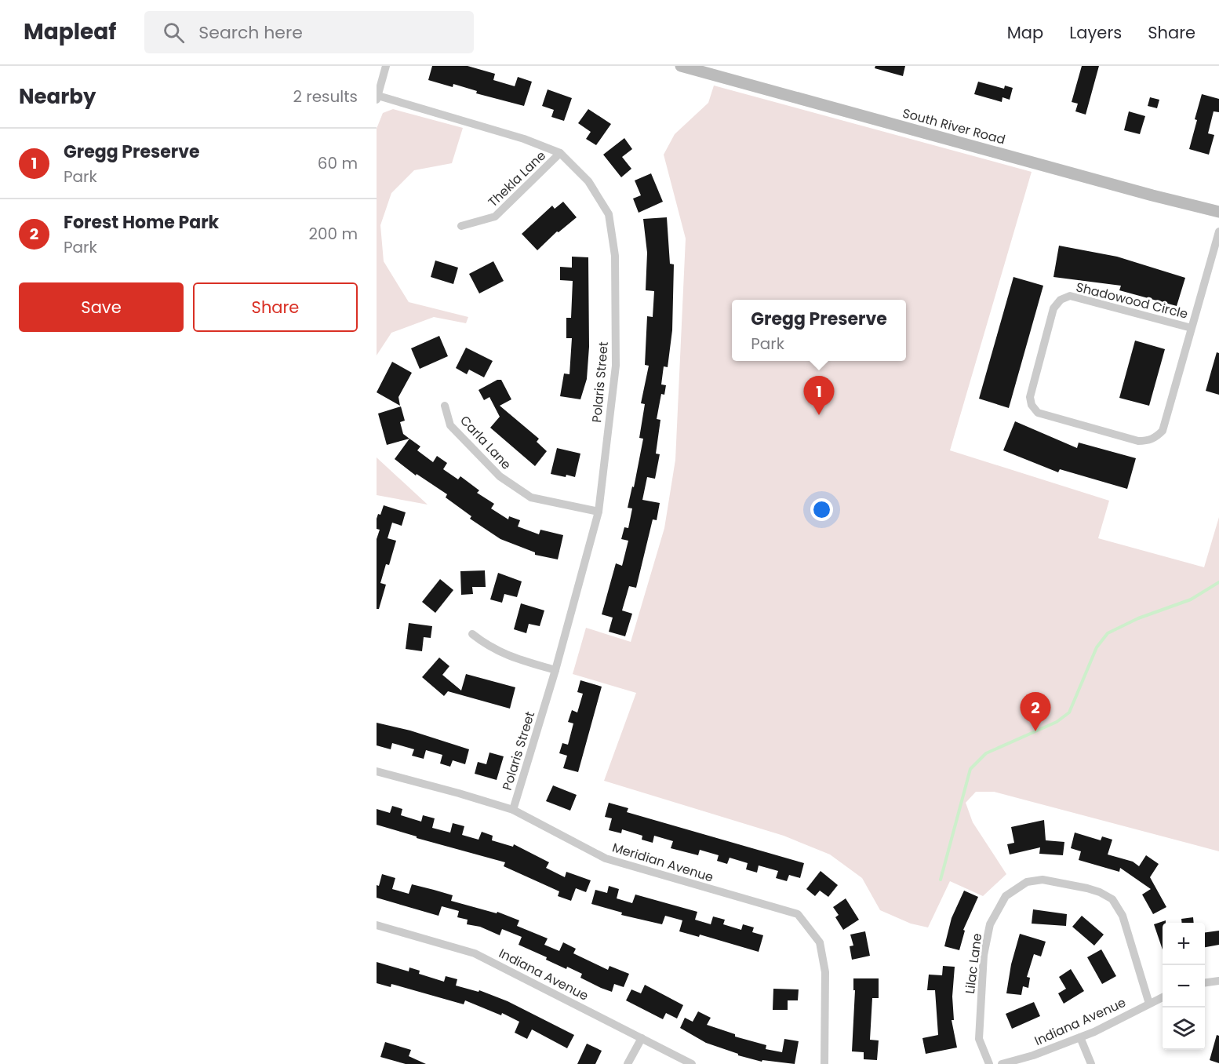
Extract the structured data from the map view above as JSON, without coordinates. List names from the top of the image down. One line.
{"streets":{"street":["South River Road","Thekla Lane","Shadowood Circle","Polaris Street","Carla Lane","Meridian Avenue","Lilac Lane","Indiana Avenue"]},"crossings":[["Thekla Lane","Polaris Street"],["Polaris Street","Carla Lane"],["Polaris Street","Meridian Avenue"],["Lilac Lane","Indiana Avenue"]],"page":{"header":"Mapleaf","search":"Search here","nav":["Map","Layers","Share"],"heading":["Nearby","2 results"],"list":[{"mark":"1","name":"Gregg Preserve","note":"Park","value":"60 m"},{"mark":"2","name":"Forest Home Park","note":"Park","value":"200 m"}],"buttons":["Save","Share"],"popup":["Gregg Preserve","Park"],"pins":["1","2"],"map_buttons":["+","−"]}}
